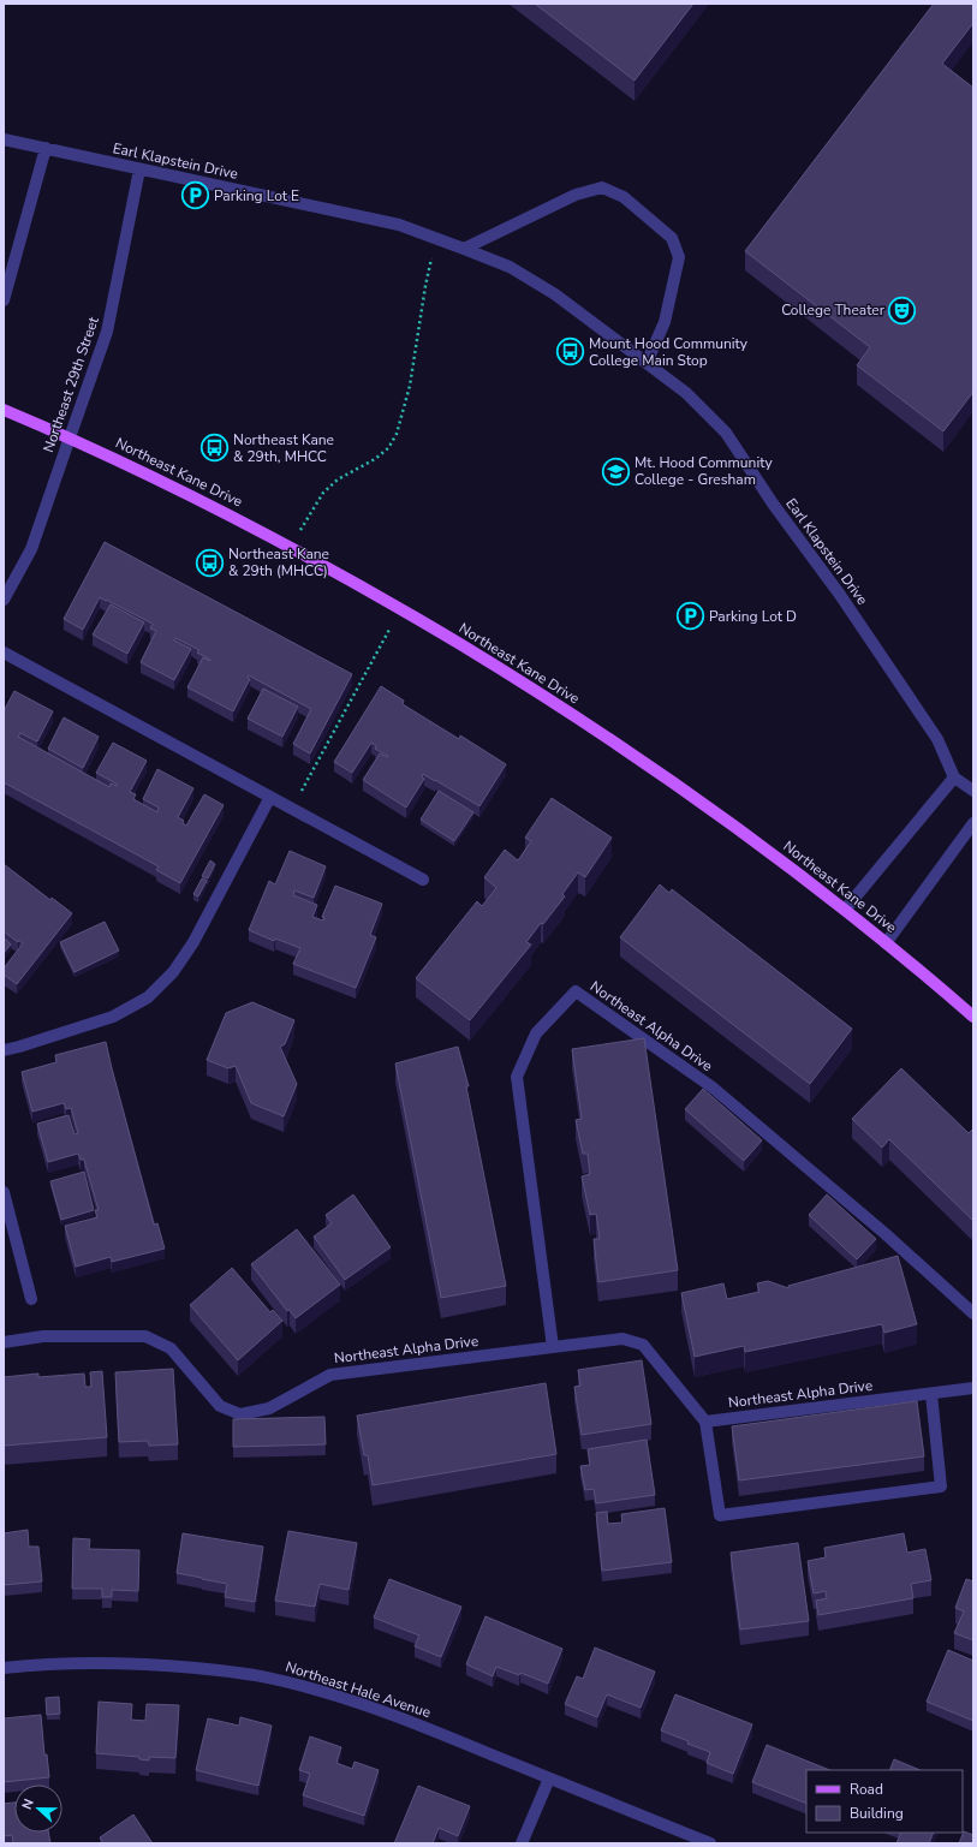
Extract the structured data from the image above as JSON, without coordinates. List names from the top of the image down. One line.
{"streets":{"main road":["Northeast Kane Drive"],"street":["Earl Klapstein Drive","Northeast 29th Street","Northeast Alpha Drive","Northeast Hale Avenue"]},"crossings":[["Earl Klapstein Drive","Northeast 29th Street"],["Northeast 29th Street","Northeast Kane Drive"]],"places":{"parking":["Parking Lot E","Parking Lot D"],"theatre":["College Theater"],"bus stop":["Mount Hood Community College Main Stop","Northeast Kane & 29th, MHCC","Northeast Kane & 29th (MHCC)"],"school or university":["Mt. Hood Community College - Gresham"]},"legend":["Road","Building"],"north":"left"}
